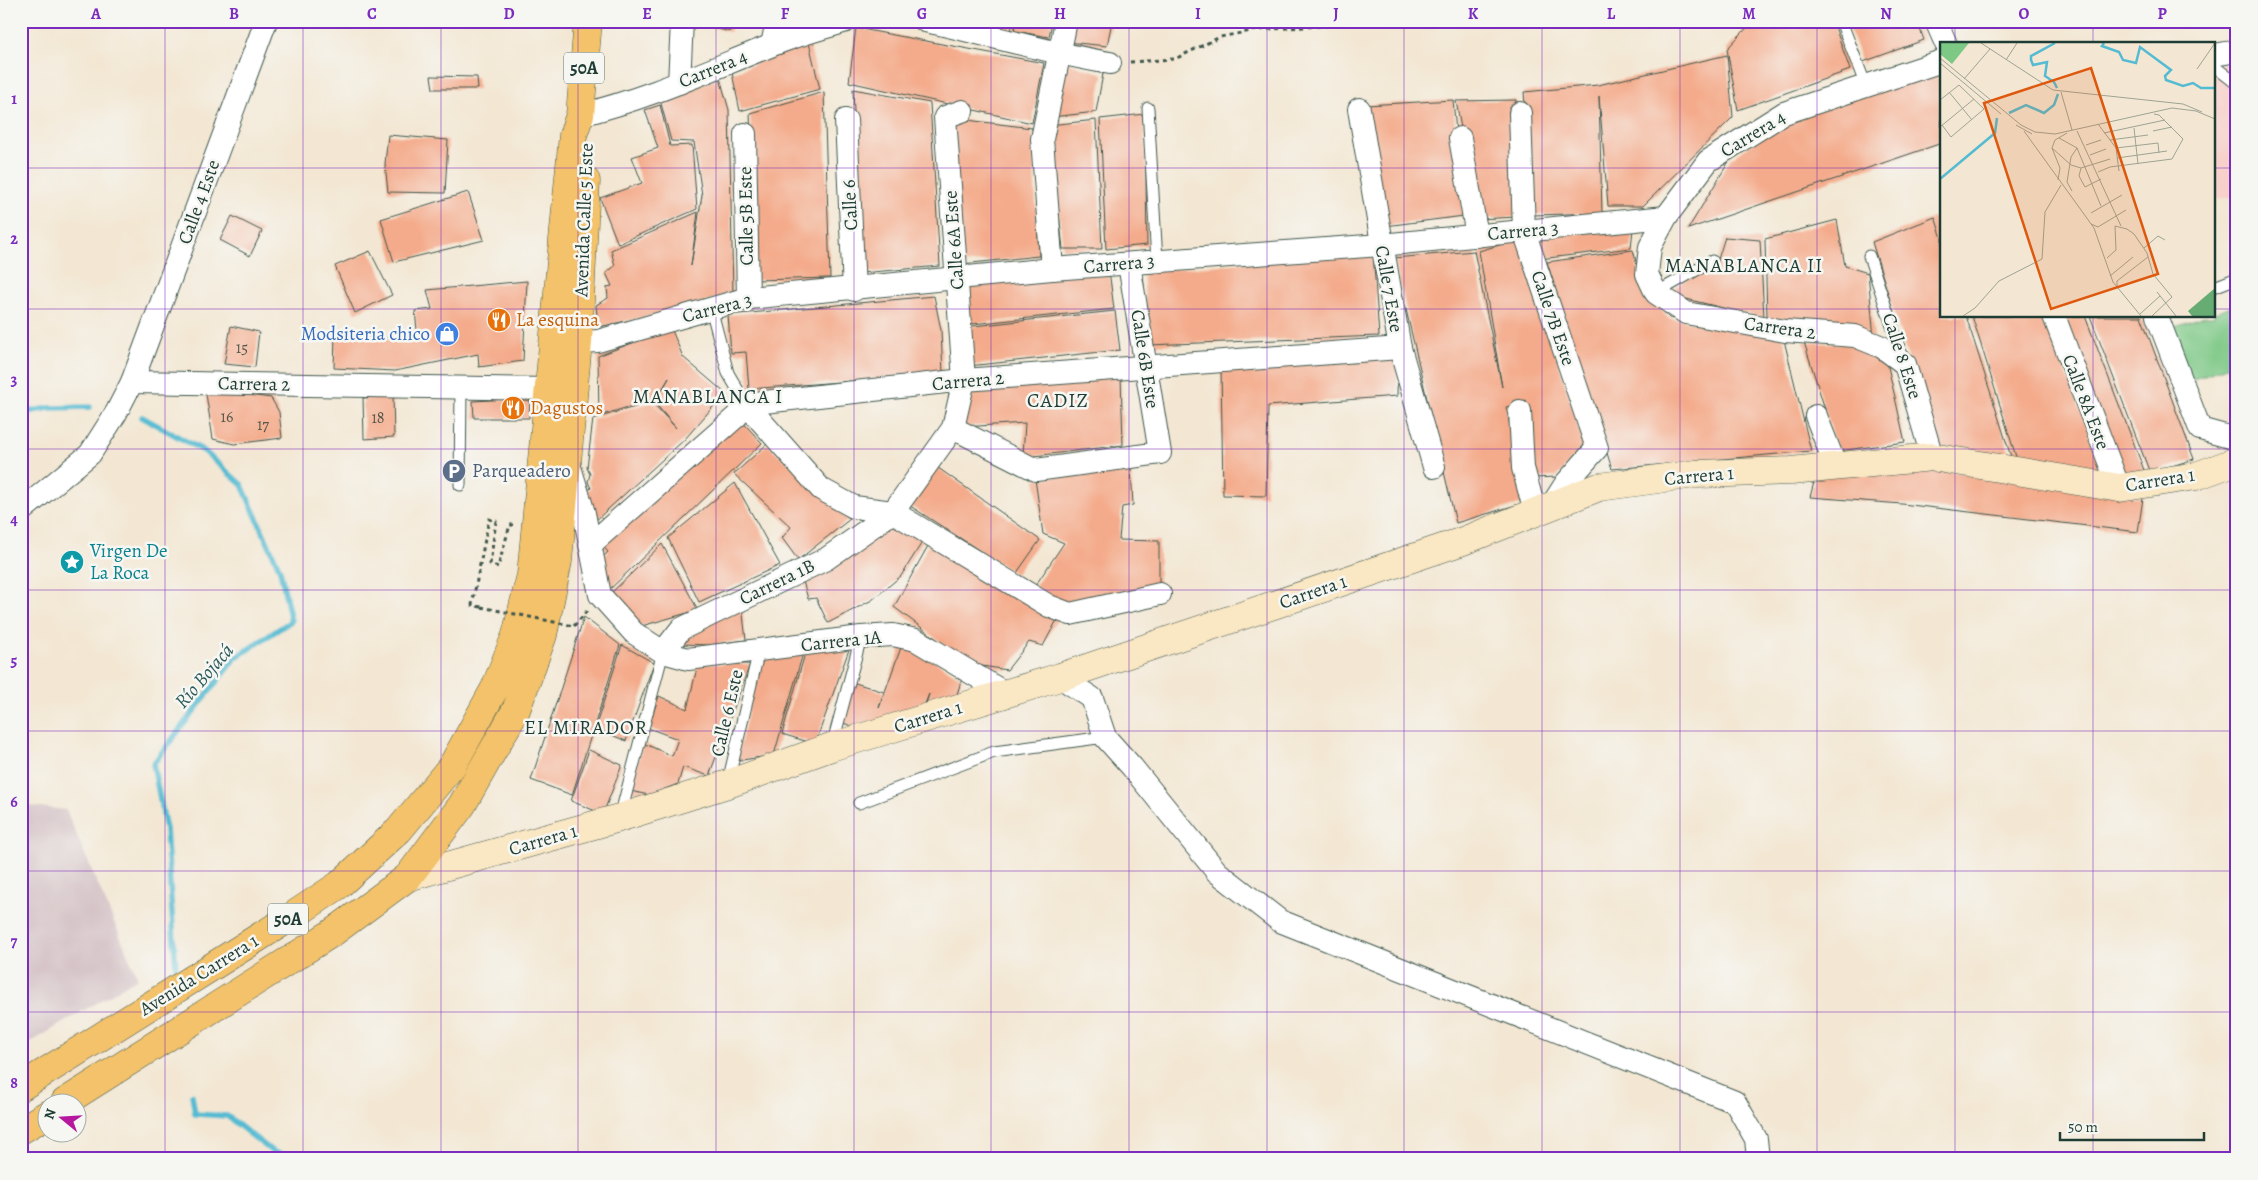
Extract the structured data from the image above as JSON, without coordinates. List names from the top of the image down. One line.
{"streets":{"main road":["50A","Avenida Calle 5 Este","Avenida Carrera 1"],"street":["Carrera 4","Calle 4 Este","Calle 6","Calle 5B Este","Carrera 3","Calle 6A Este","Calle 7 Este","Calle 7B Este","Carrera 2","Calle 8 Este","Calle 6B Este","Calle 8A Este","Carrera 1","Carrera 1B","Carrera 1A"],"lane":["Calle 6 Este"]},"crossings":[["Carrera 4","Avenida Calle 5 Este"],["Carrera 4","Carrera 3"],["Carrera 4","Carrera 2"],["Calle 4 Este","Carrera 2"],["Calle 6","Carrera 3"],["Calle 5B Este","Carrera 3"],["Avenida Calle 5 Este","Carrera 3"],["Avenida Calle 5 Este","Carrera 2"],["Avenida Calle 5 Este","Carrera 1A"],["Avenida Calle 5 Este","Avenida Carrera 1"],["Carrera 3","Calle 6A Este"],["Carrera 3","Calle 7 Este"],["Carrera 3","Calle 7B Este"],["Carrera 3","Calle 6B Este"],["Calle 6A Este","Carrera 2"],["Calle 6A Este","Carrera 1B"],["Calle 7 Este","Carrera 2"],["Calle 7B Este","Carrera 1"],["Carrera 2","Calle 8 Este"],["Carrera 2","Calle 6B Este"],["Carrera 2","Carrera 1B"],["Calle 8 Este","Carrera 1"],["Calle 6B Este","Carrera 1B"],["Calle 8A Este","Carrera 1"],["Carrera 1","Carrera 1A"],["Carrera 1","Calle 6 Este"],["Carrera 1","Avenida Carrera 1"],["Carrera 1B","Carrera 1A"],["Carrera 1A","Calle 6 Este"]],"districts":["MANABLANCA II","MANABLANCA I","CADIZ","EL MIRADOR"],"water":["Río Bojacá"],"places":{"restaurant":["La esquina","Dagustos"],"shop":["Modsiteria chico"],"parking":["Parqueadero"],"place":["Virgen De La Roca"]},"house_numbers":["15","16","18","17"],"scale_bar":"50 m","north":"left","grid":{"columns":["A","B","C","D","E","F","G","H","I","J","K","L","M","N","O","P"],"rows":["1","2","3","4","5","6","7","8"]}}
